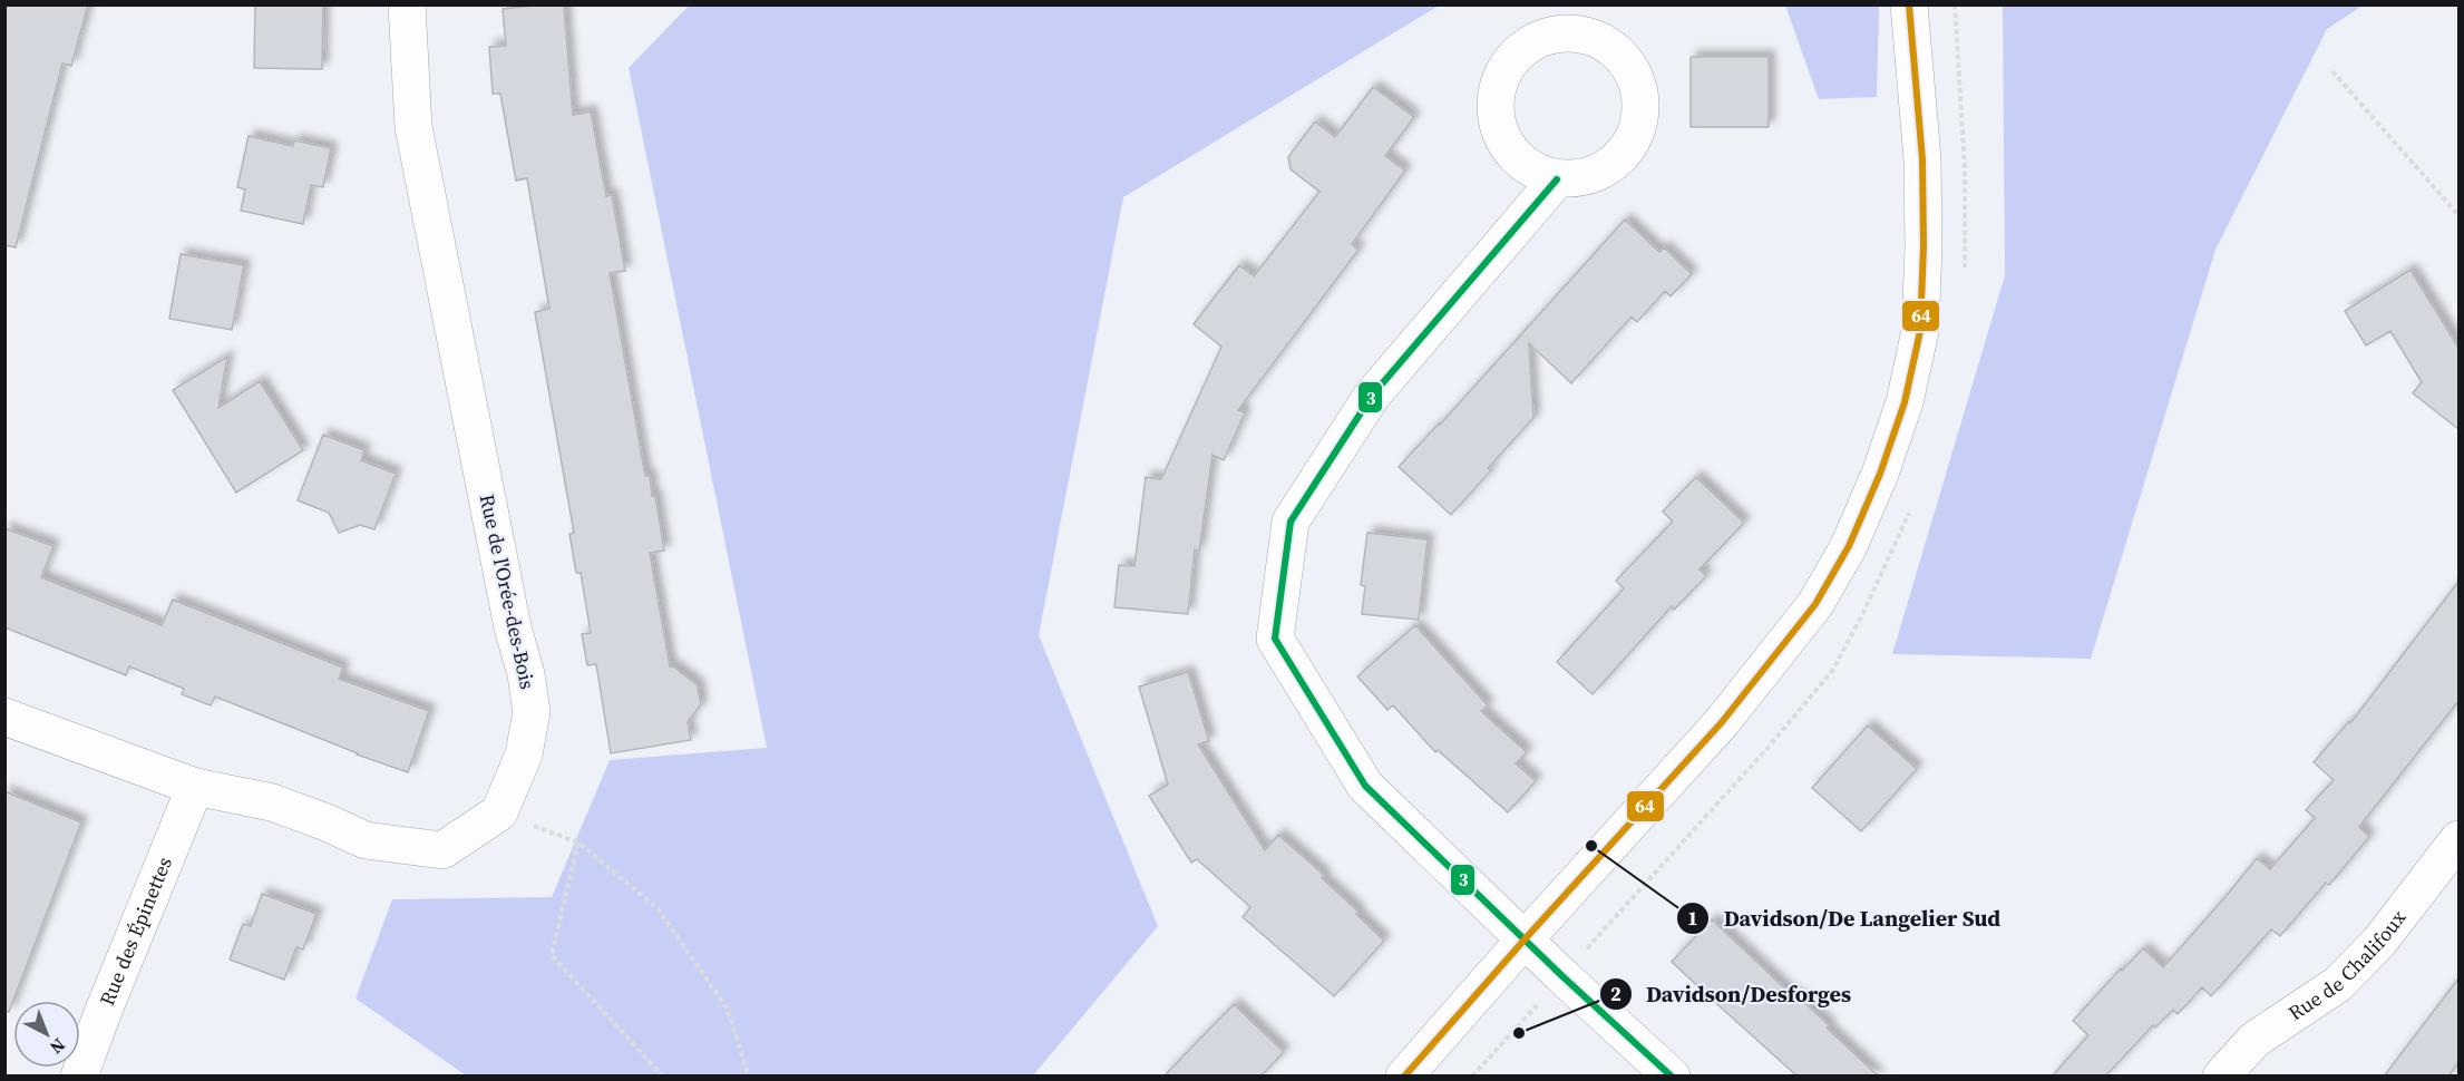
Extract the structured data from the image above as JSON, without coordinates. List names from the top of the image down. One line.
{"streets":{"street":["Rue de l'Orée-des-Bois","Rue des Épinettes","Rue de Chalifoux"]},"crossings":[["Rue de l'Orée-des-Bois","Rue des Épinettes"]],"places":["Davidson/De Langelier Sud","Davidson/Desforges"],"lines":["transit line 64","transit line 3"],"north":"bottom right"}
